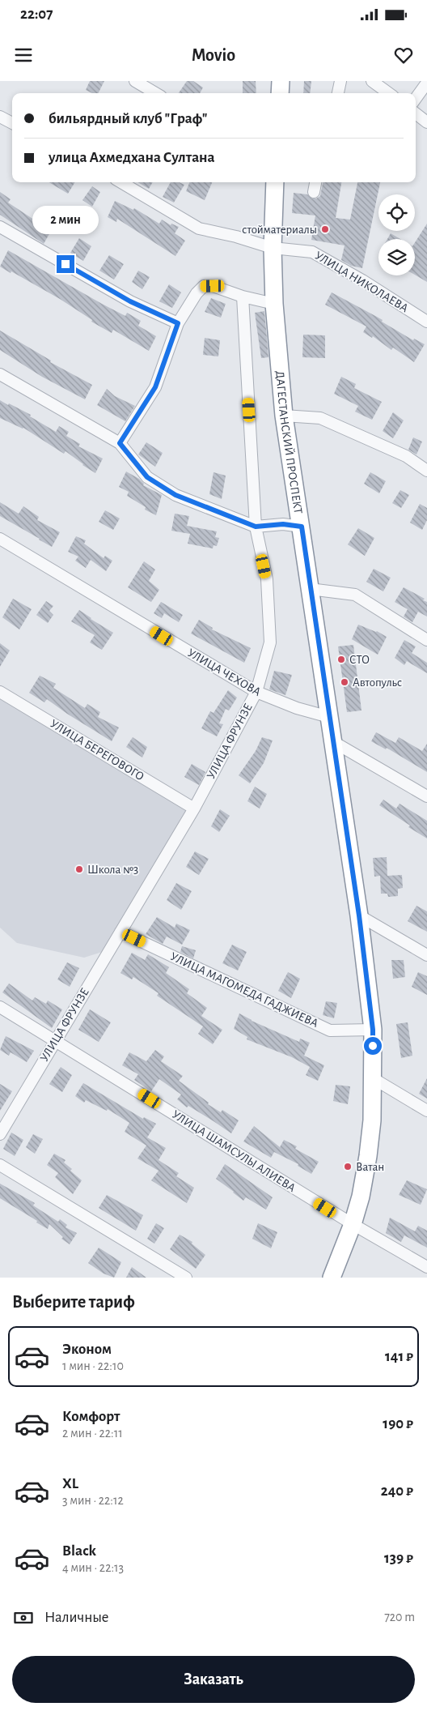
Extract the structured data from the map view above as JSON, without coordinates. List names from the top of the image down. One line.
{"streets":{"highway":["ДАГЕСТАНСКИЙ ПРОСПЕКТ"],"street":["УЛИЦА НИКОЛАЕВА","УЛИЦА ЧЕХОВА","УЛИЦА ФРУНЗЕ","УЛИЦА БЕРЕГОВОГО","УЛИЦА МАГОМЕДА ГАДЖИЕВА","УЛИЦА ШАМСУЛЫ АЛИЕВА"]},"crossings":[["УЛИЦА НИКОЛАЕВА","ДАГЕСТАНСКИЙ ПРОСПЕКТ"],["ДАГЕСТАНСКИЙ ПРОСПЕКТ","УЛИЦА ЧЕХОВА"],["ДАГЕСТАНСКИЙ ПРОСПЕКТ","УЛИЦА МАГОМЕДА ГАДЖИЕВА"],["ДАГЕСТАНСКИЙ ПРОСПЕКТ","УЛИЦА ШАМСУЛЫ АЛИЕВА"],["УЛИЦА ЧЕХОВА","УЛИЦА ФРУНЗЕ"],["УЛИЦА ФРУНЗЕ","УЛИЦА БЕРЕГОВОГО"],["УЛИЦА ФРУНЗЕ","УЛИЦА МАГОМЕДА ГАДЖИЕВА"],["УЛИЦА ФРУНЗЕ","УЛИЦА ШАМСУЛЫ АЛИЕВА"]],"places":["стойматериалы","СТО","Автопульс","Школа №3","Ватан"],"page":{"status":"22:07","header":"Movio","banner":["бильярдный клуб \"Граф\"","улица Ахмедхана Султана"],"bubble":"2 мин","heading":"Выберите тариф","list":[{"name":"Эконом","note":"1 мин · 22:10","value":"141 ₽"},{"name":"Комфорт","note":"2 мин · 22:11","value":"190 ₽"},{"name":"XL","note":"3 мин · 22:12","value":"240 ₽"},{"name":"Black","note":"4 мин · 22:13","value":"139 ₽"}],"pay":["Наличные","720 m"],"buttons":"Заказать"}}
